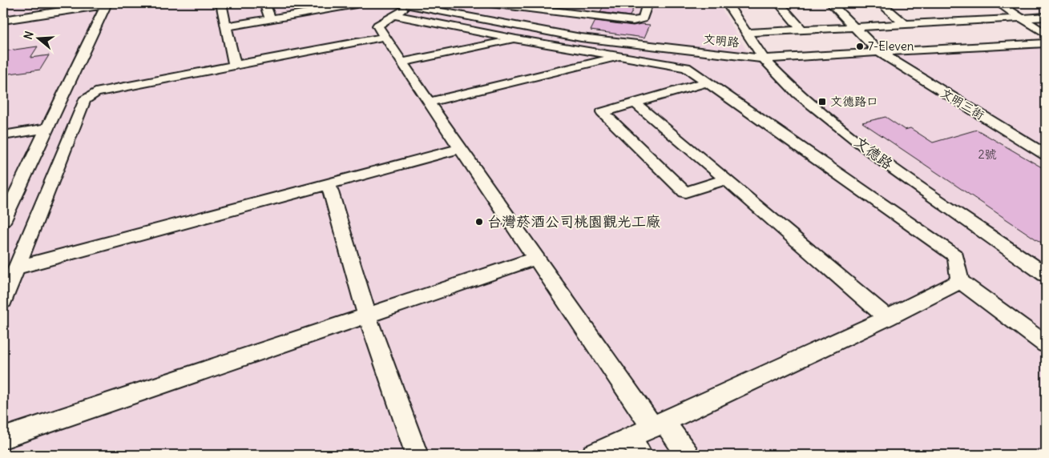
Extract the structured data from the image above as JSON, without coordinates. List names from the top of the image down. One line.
{"streets":{"street":["文明路","文明三街","文德路"]},"crossings":[["文明路","文明三街"],["文明路","文德路"]],"places":{"other":["7-Eleven","台灣菸酒公司桃園觀光工廠"],"transit":["文德路口"]},"house_numbers":["2號"],"north":"left"}
